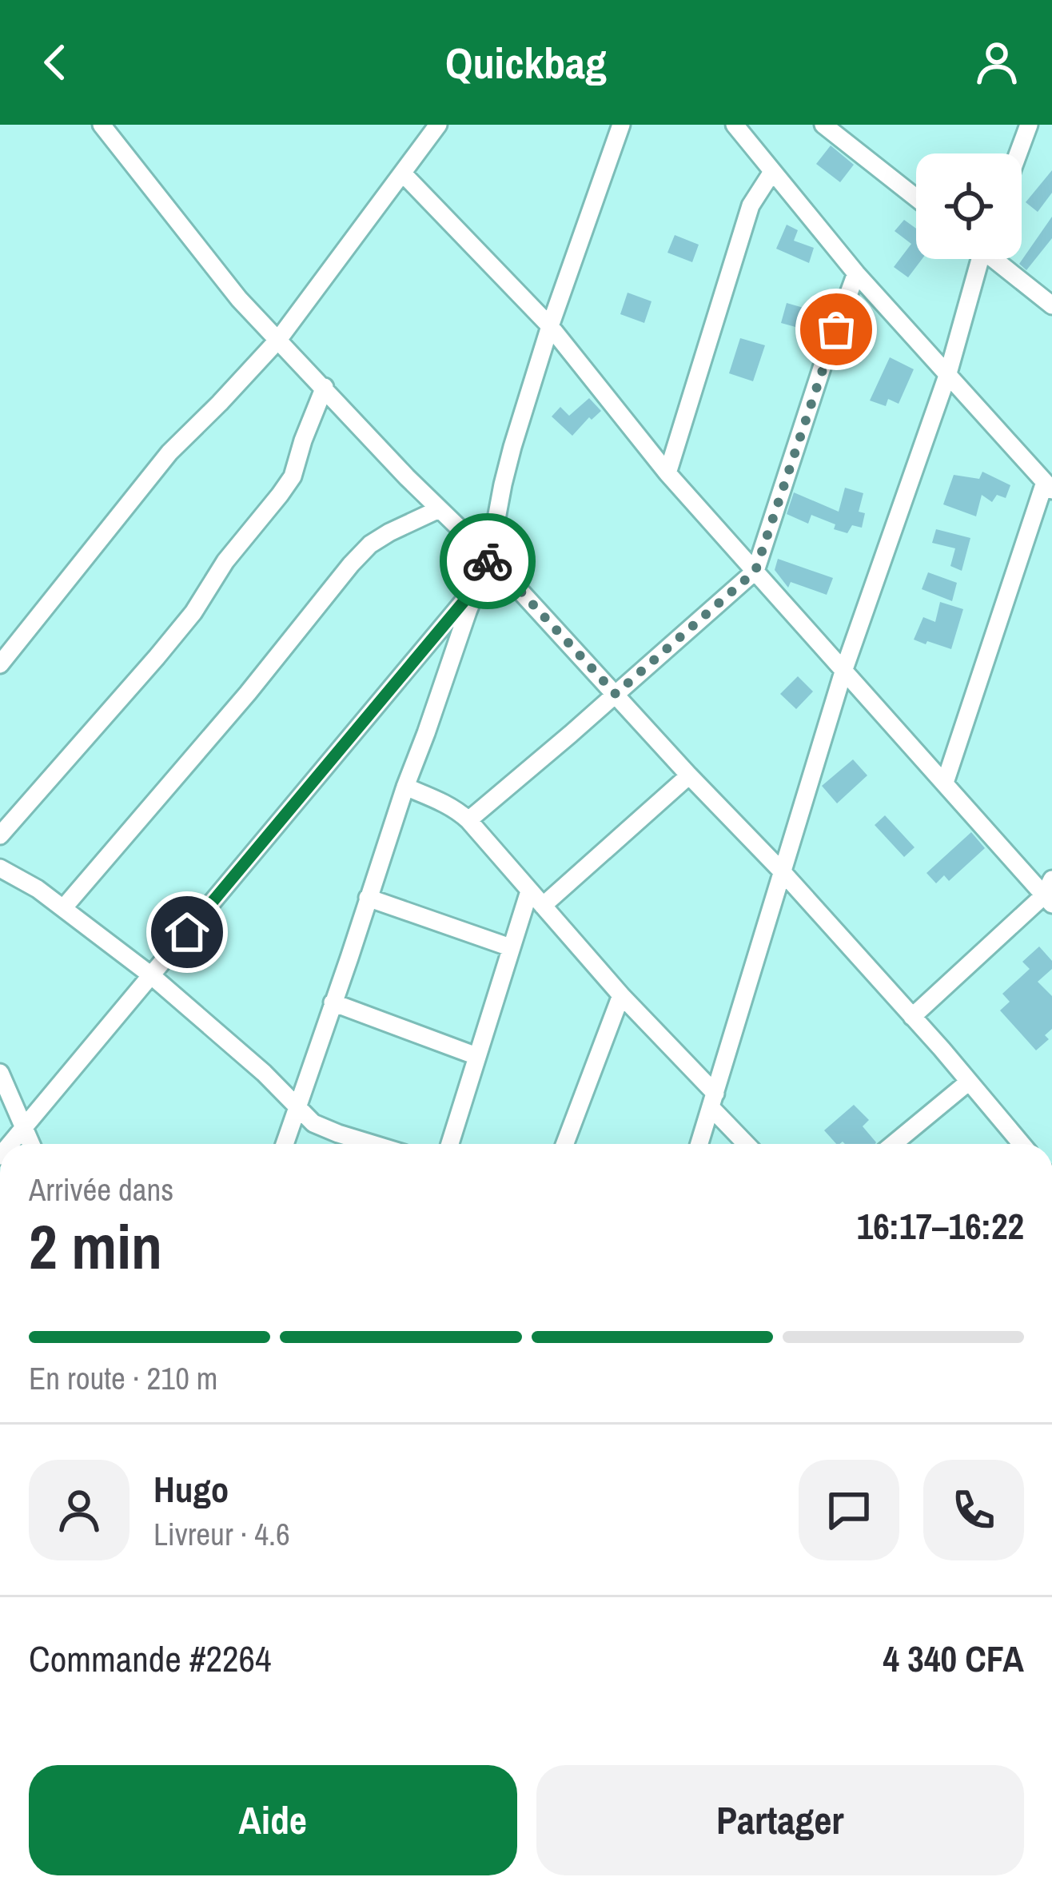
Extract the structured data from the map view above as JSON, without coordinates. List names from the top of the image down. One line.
{"page":{"header":"Quickbag","heading":["2 min","Arrivée dans","16:17–16:22"],"panel":["Hugo","Livreur · 4.6","Commande #2264","4 340 CFA"],"bar":"En route · 210 m","buttons":["Aide","Partager"]}}
